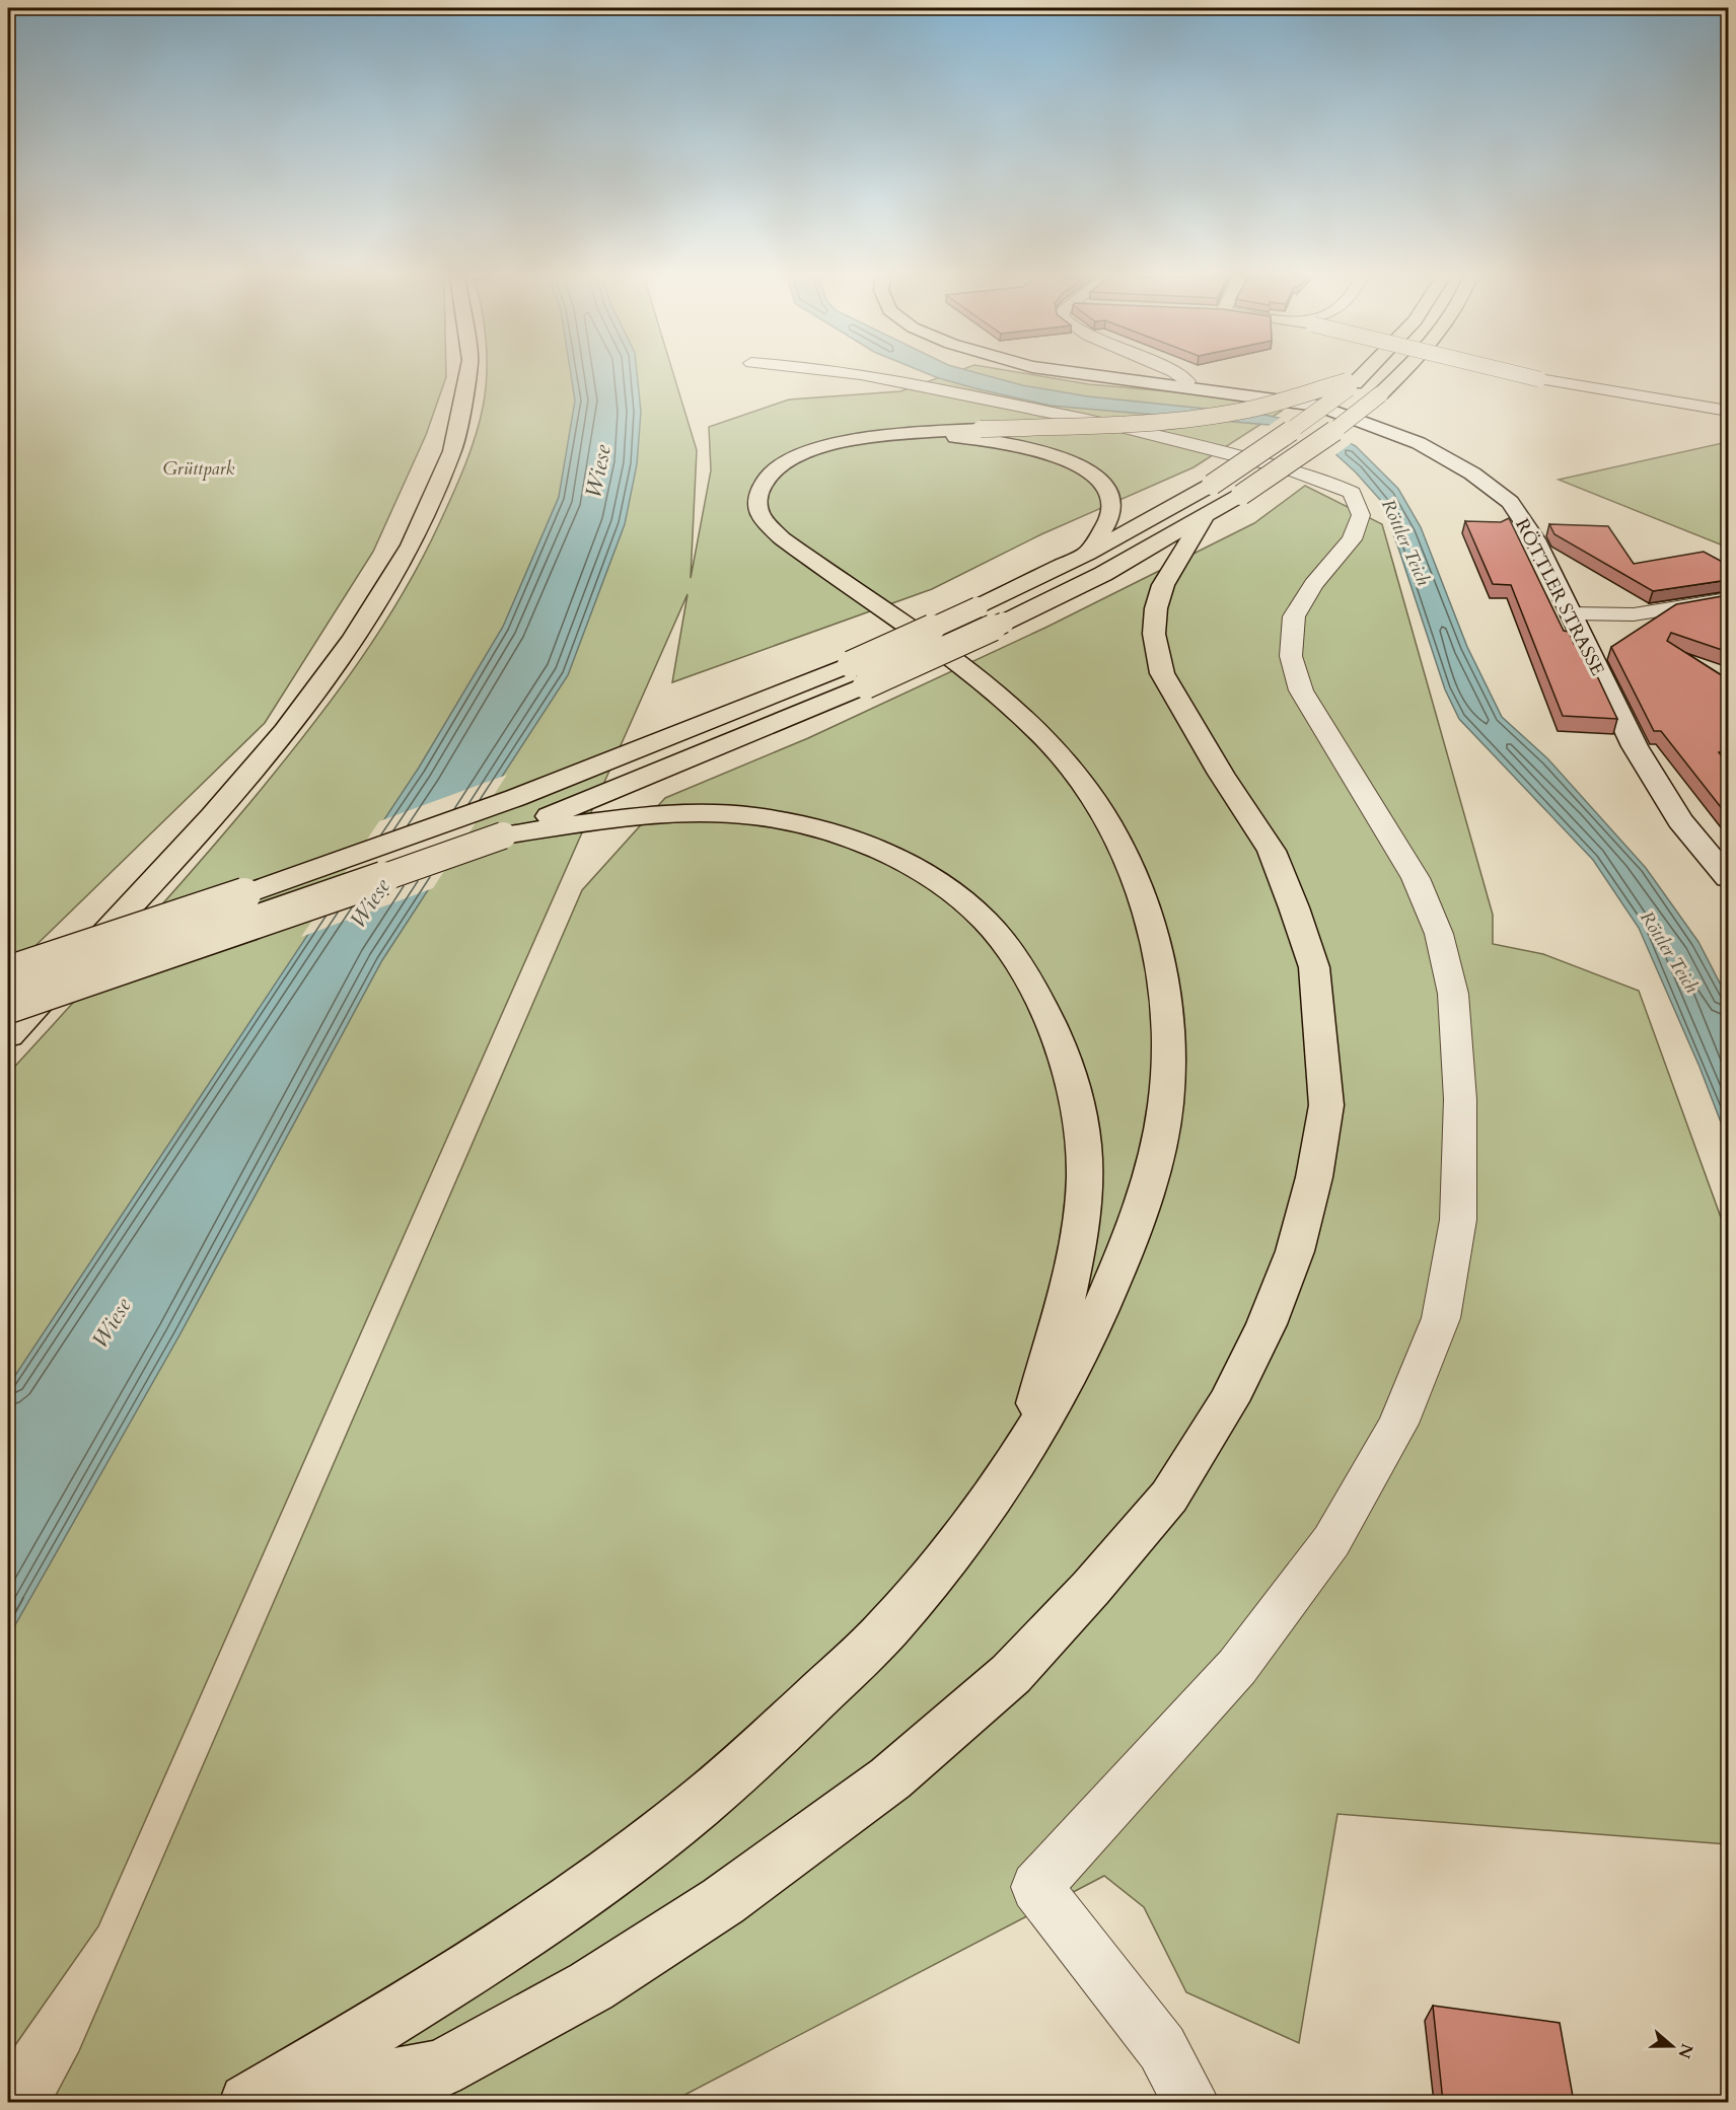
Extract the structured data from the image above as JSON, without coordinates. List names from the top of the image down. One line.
{"streets":{"street":["RÖTTLER STRASSE"]},"water":["Wiese","Röttler Teich"],"parks":["Grüttpark"],"north":"right"}
